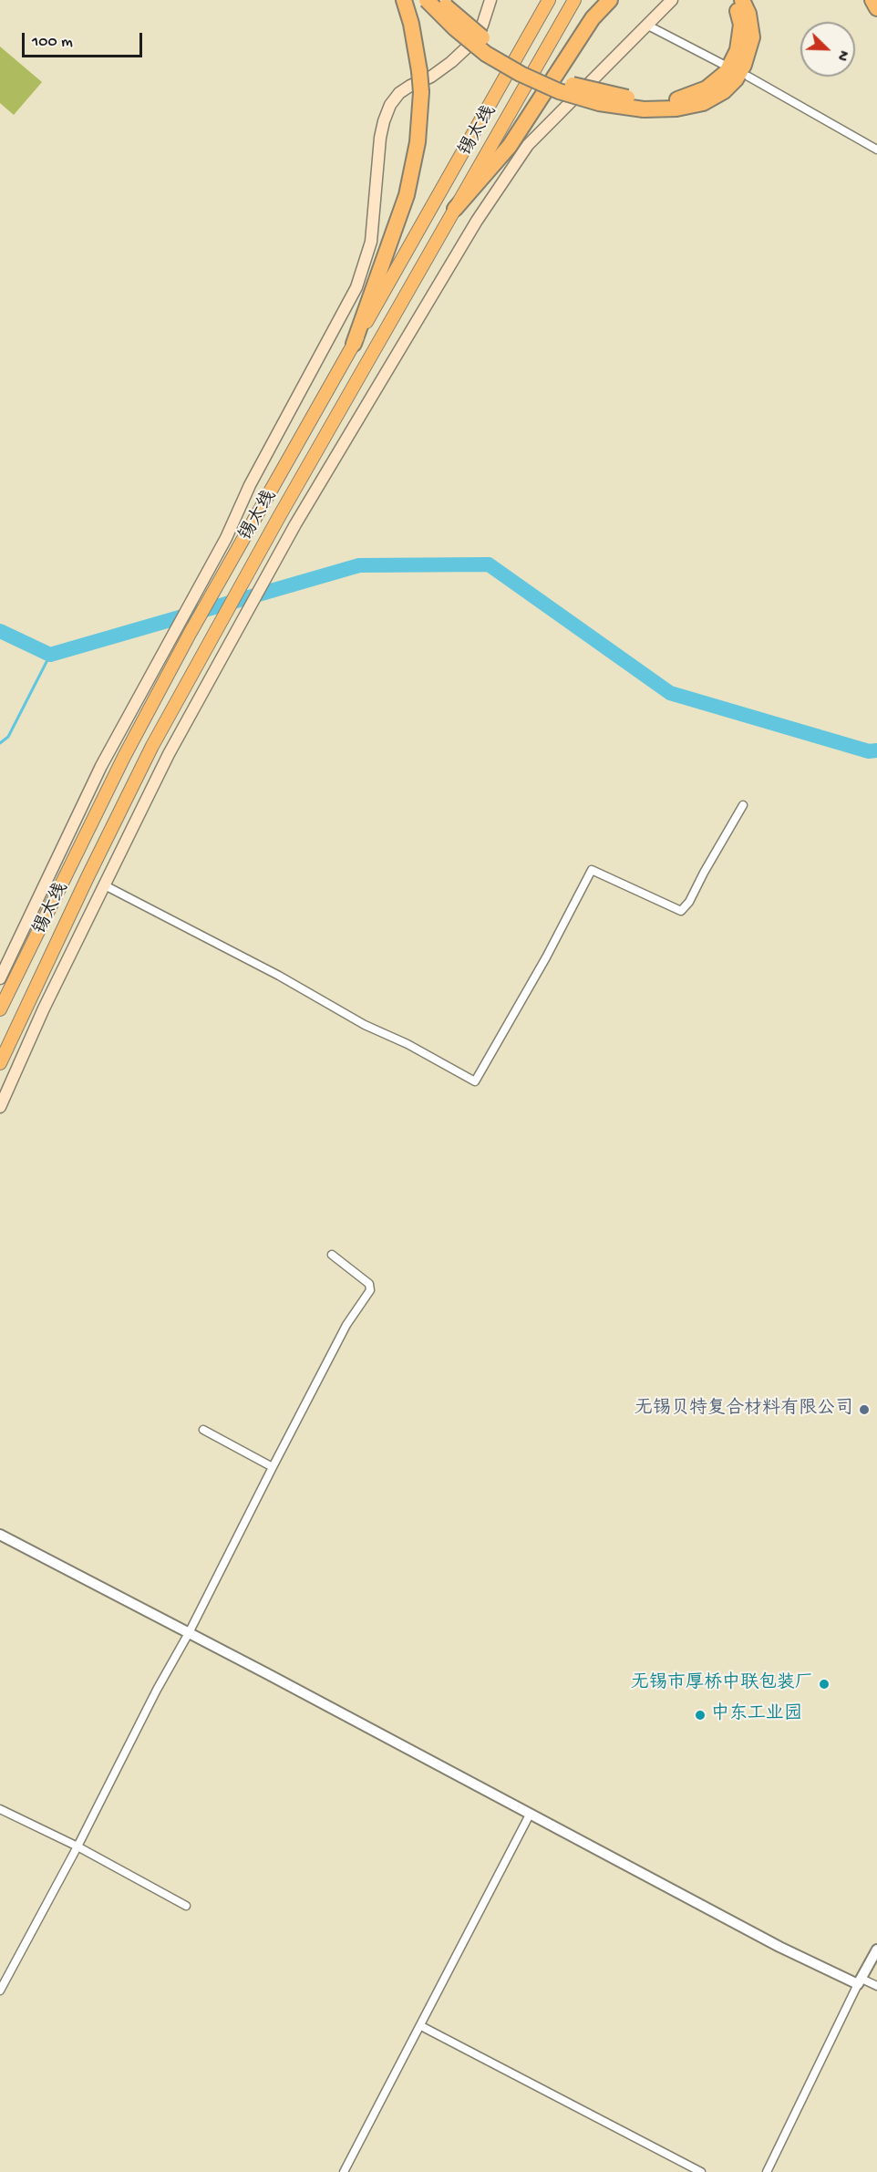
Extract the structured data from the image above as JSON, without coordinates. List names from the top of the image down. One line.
{"streets":{"main road":["锡太线"]},"places":["无锡贝特复合材料有限公司","无锡市厚桥中联包装厂","中东工业园"],"scale_bar":"100 m","north":"bottom right"}
